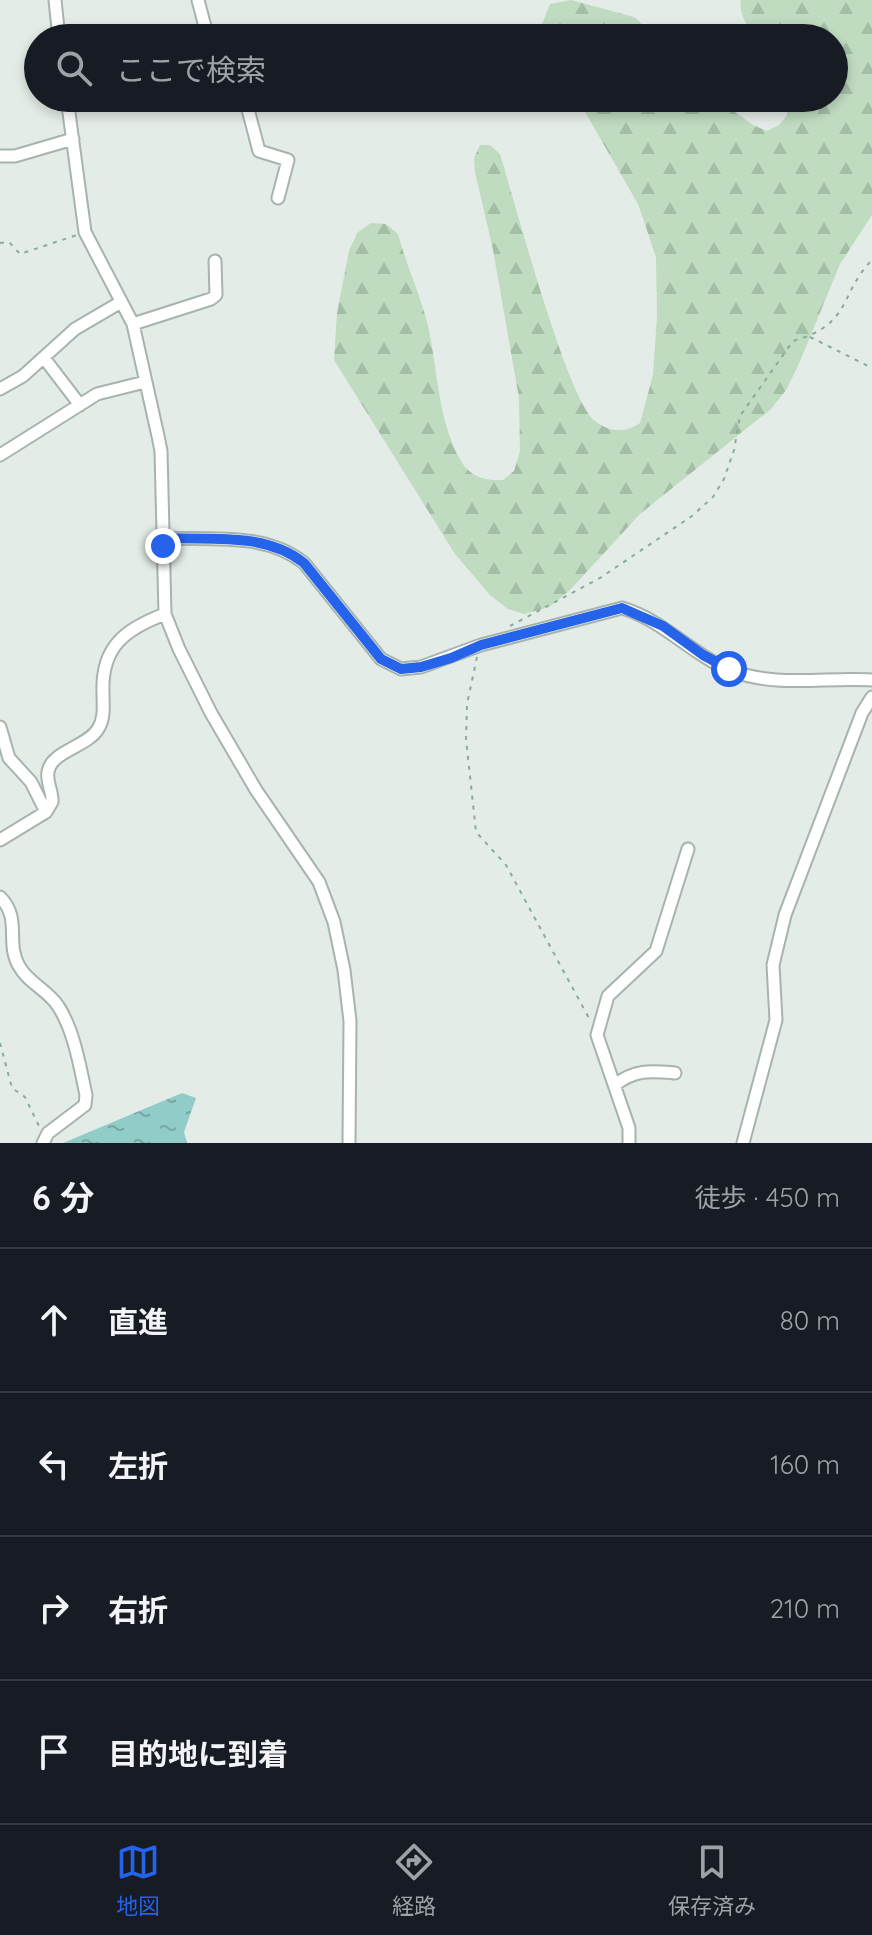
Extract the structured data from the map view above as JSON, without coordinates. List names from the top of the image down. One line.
{"page":{"search":"ここで検索","heading":["6 分","徒歩 · 450 m"],"list":[["直進","80 m"],["左折","160 m"],["右折","210 m"],"目的地に到着"],"nav":["地図","経路","保存済み"]}}
